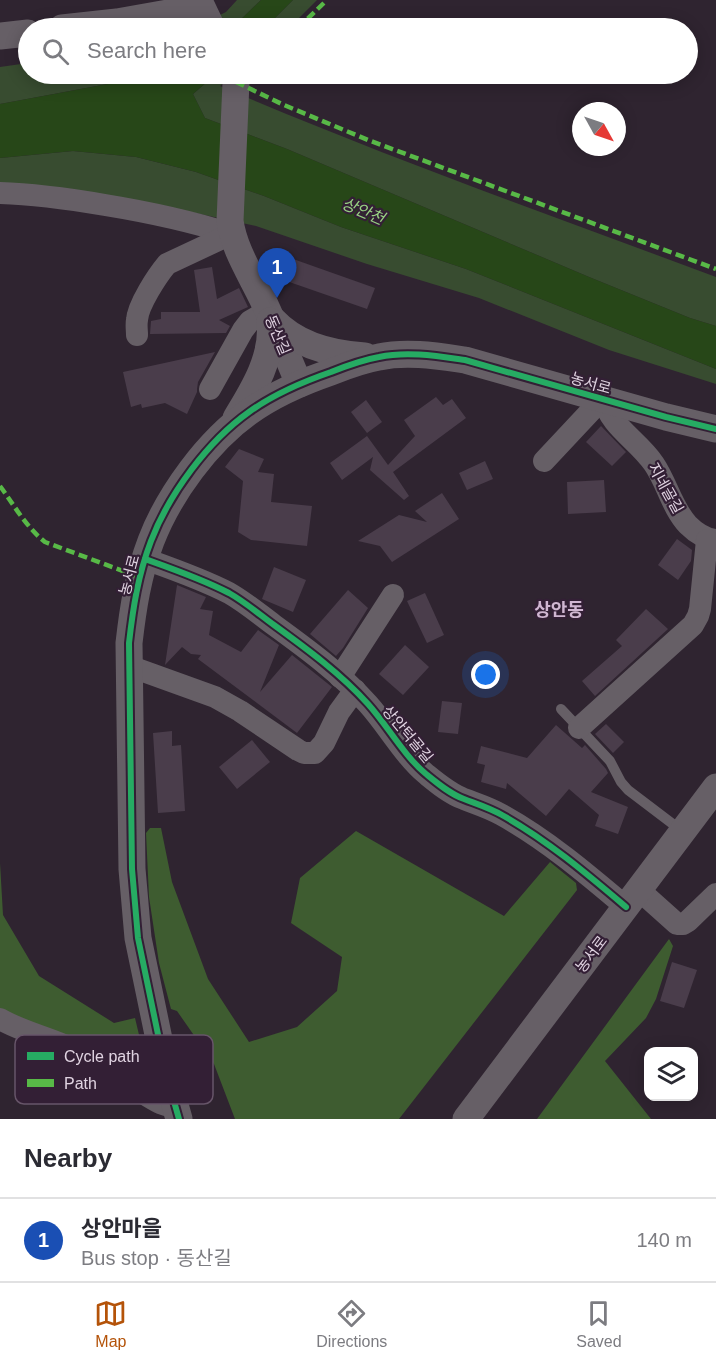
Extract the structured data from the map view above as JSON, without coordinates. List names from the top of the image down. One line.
{"streets":{"street":["동산길","농서로","지네골길","상안턱골길"]},"crossings":[["동산길","농서로"],["농서로","지네골길"],["농서로","상안턱골길"]],"districts":["상안동"],"water":["상안천"],"legend":["Cycle path","Path"],"north":"bottom right","page":{"search":"Search here","pins":"1","heading":"Nearby","list":[{"mark":"1","name":"상안마을","note":"Bus stop · 동산길","value":"140 m"}],"nav":["Map","Directions","Saved"]}}
